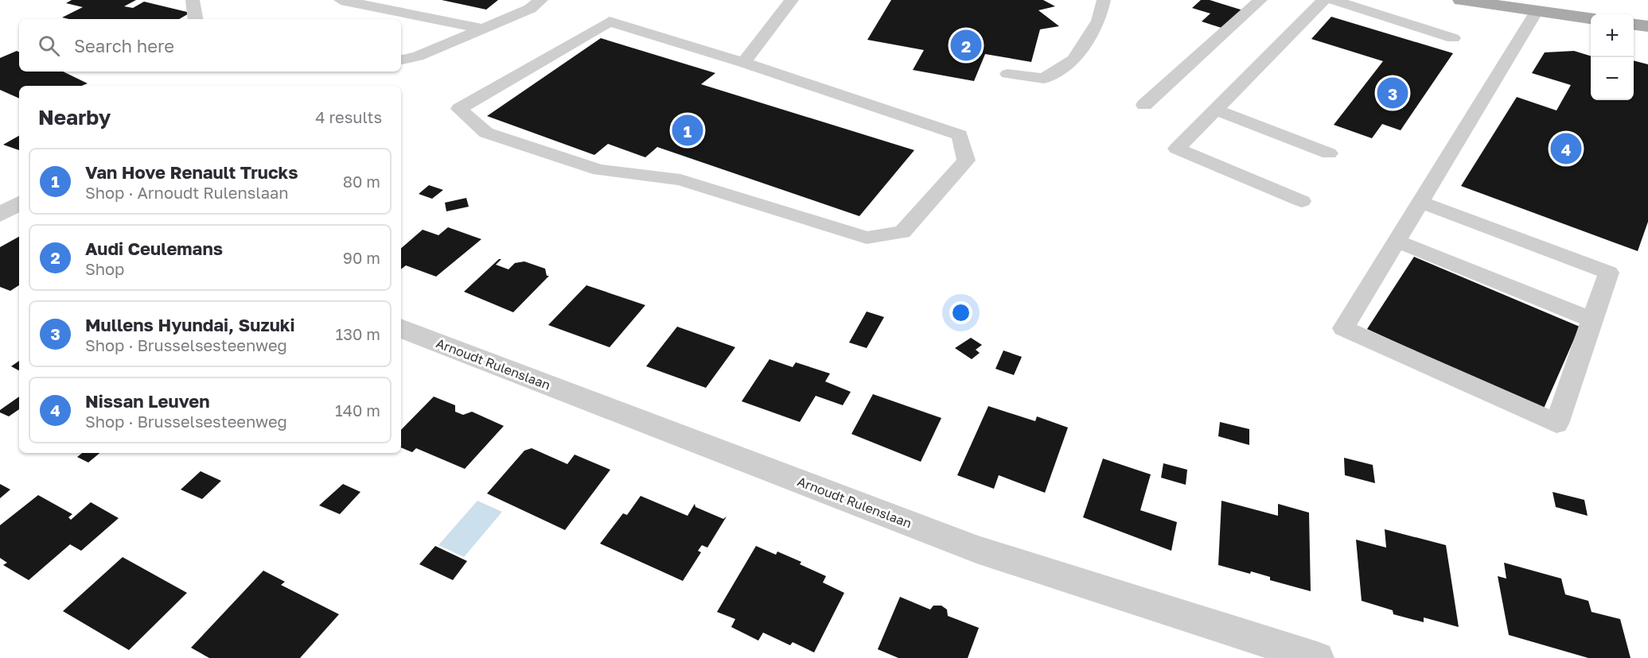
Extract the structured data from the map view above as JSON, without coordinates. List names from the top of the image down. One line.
{"streets":{"street":["Arnoudt Rulenslaan"]},"page":{"map_buttons":["+","−"],"search":"Search here","pins":["2","3","1","4"],"heading":["Nearby","4 results"],"list":[{"mark":"1","name":"Van Hove Renault Trucks","note":"Shop · Arnoudt Rulenslaan","value":"80 m"},{"mark":"2","name":"Audi Ceulemans","note":"Shop","value":"90 m"},{"mark":"3","name":"Mullens Hyundai, Suzuki","note":"Shop · Brusselsesteenweg","value":"130 m"},{"mark":"4","name":"Nissan Leuven","note":"Shop · Brusselsesteenweg","value":"140 m"}]}}
